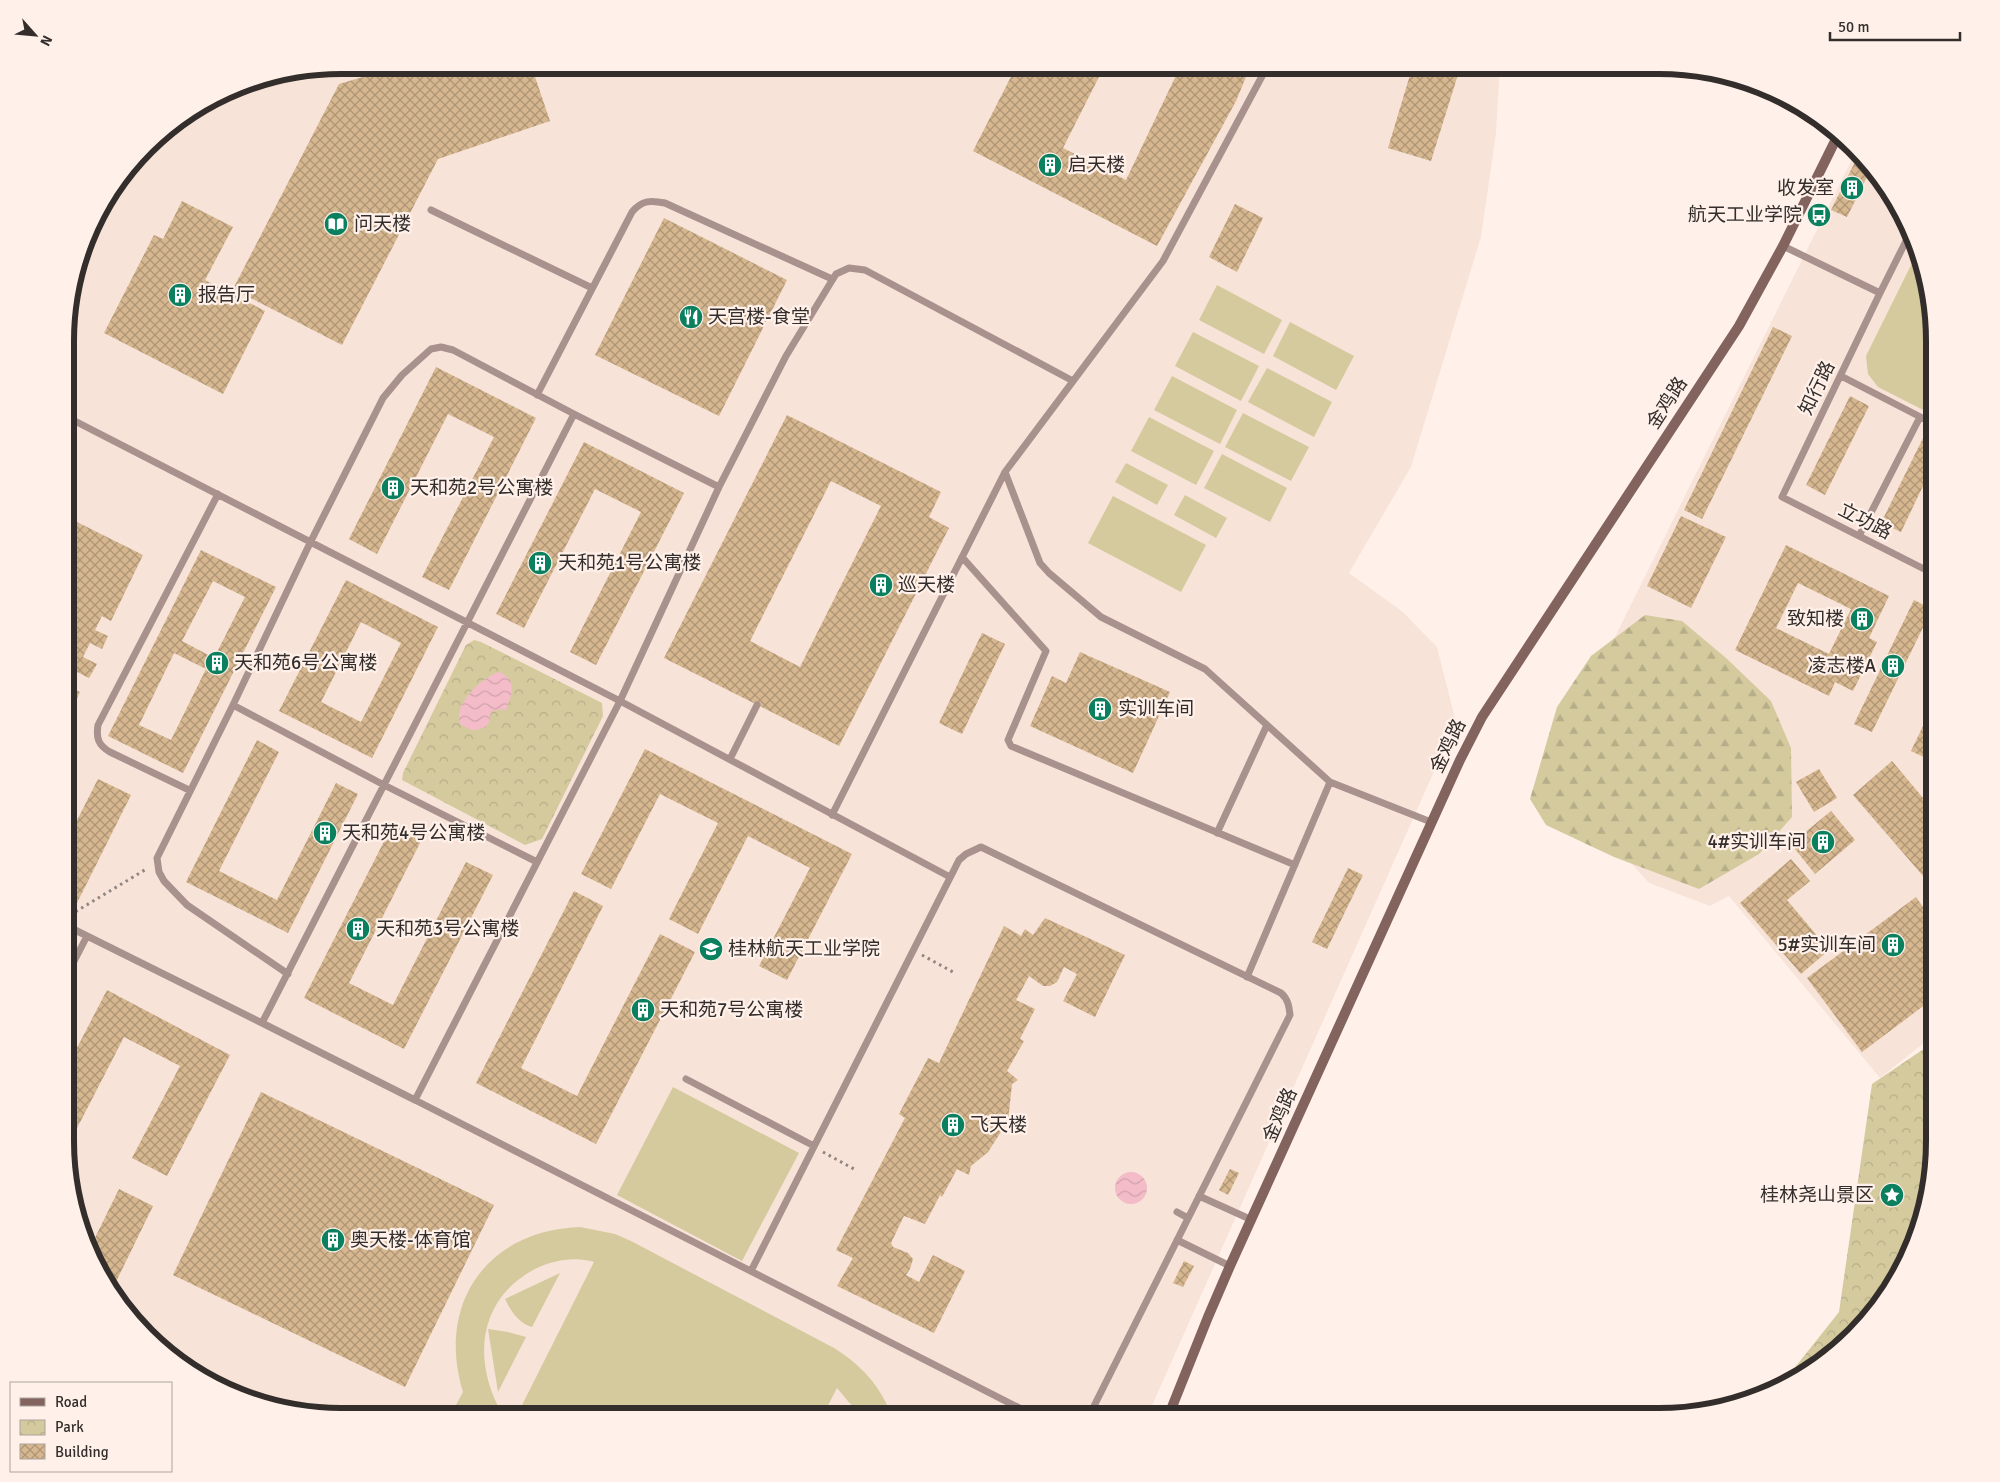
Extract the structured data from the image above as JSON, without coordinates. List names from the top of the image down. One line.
{"streets":{"main road":["金鸡路"],"lane":["知行路","立功路"]},"crossings":[["知行路","立功路"]],"places":{"building":["启天楼","收发室","报告厅","天和苑2号公寓楼","天和苑1号公寓楼","巡天楼","致知楼","天和苑6号公寓楼","凌志楼A","实训车间","天和苑4号公寓楼","4#实训车间","天和苑3号公寓楼","5#实训车间","天和苑7号公寓楼","飞天楼","奥天楼-体育馆"],"bus stop":["航天工业学院"],"library":["问天楼"],"restaurant":["天宫楼-食堂"],"school or university":["桂林航天工业学院"],"place":["桂林尧山景区"]},"legend":["Road","Park","Building"],"scale_bar":"50 m","north":"bottom right"}
